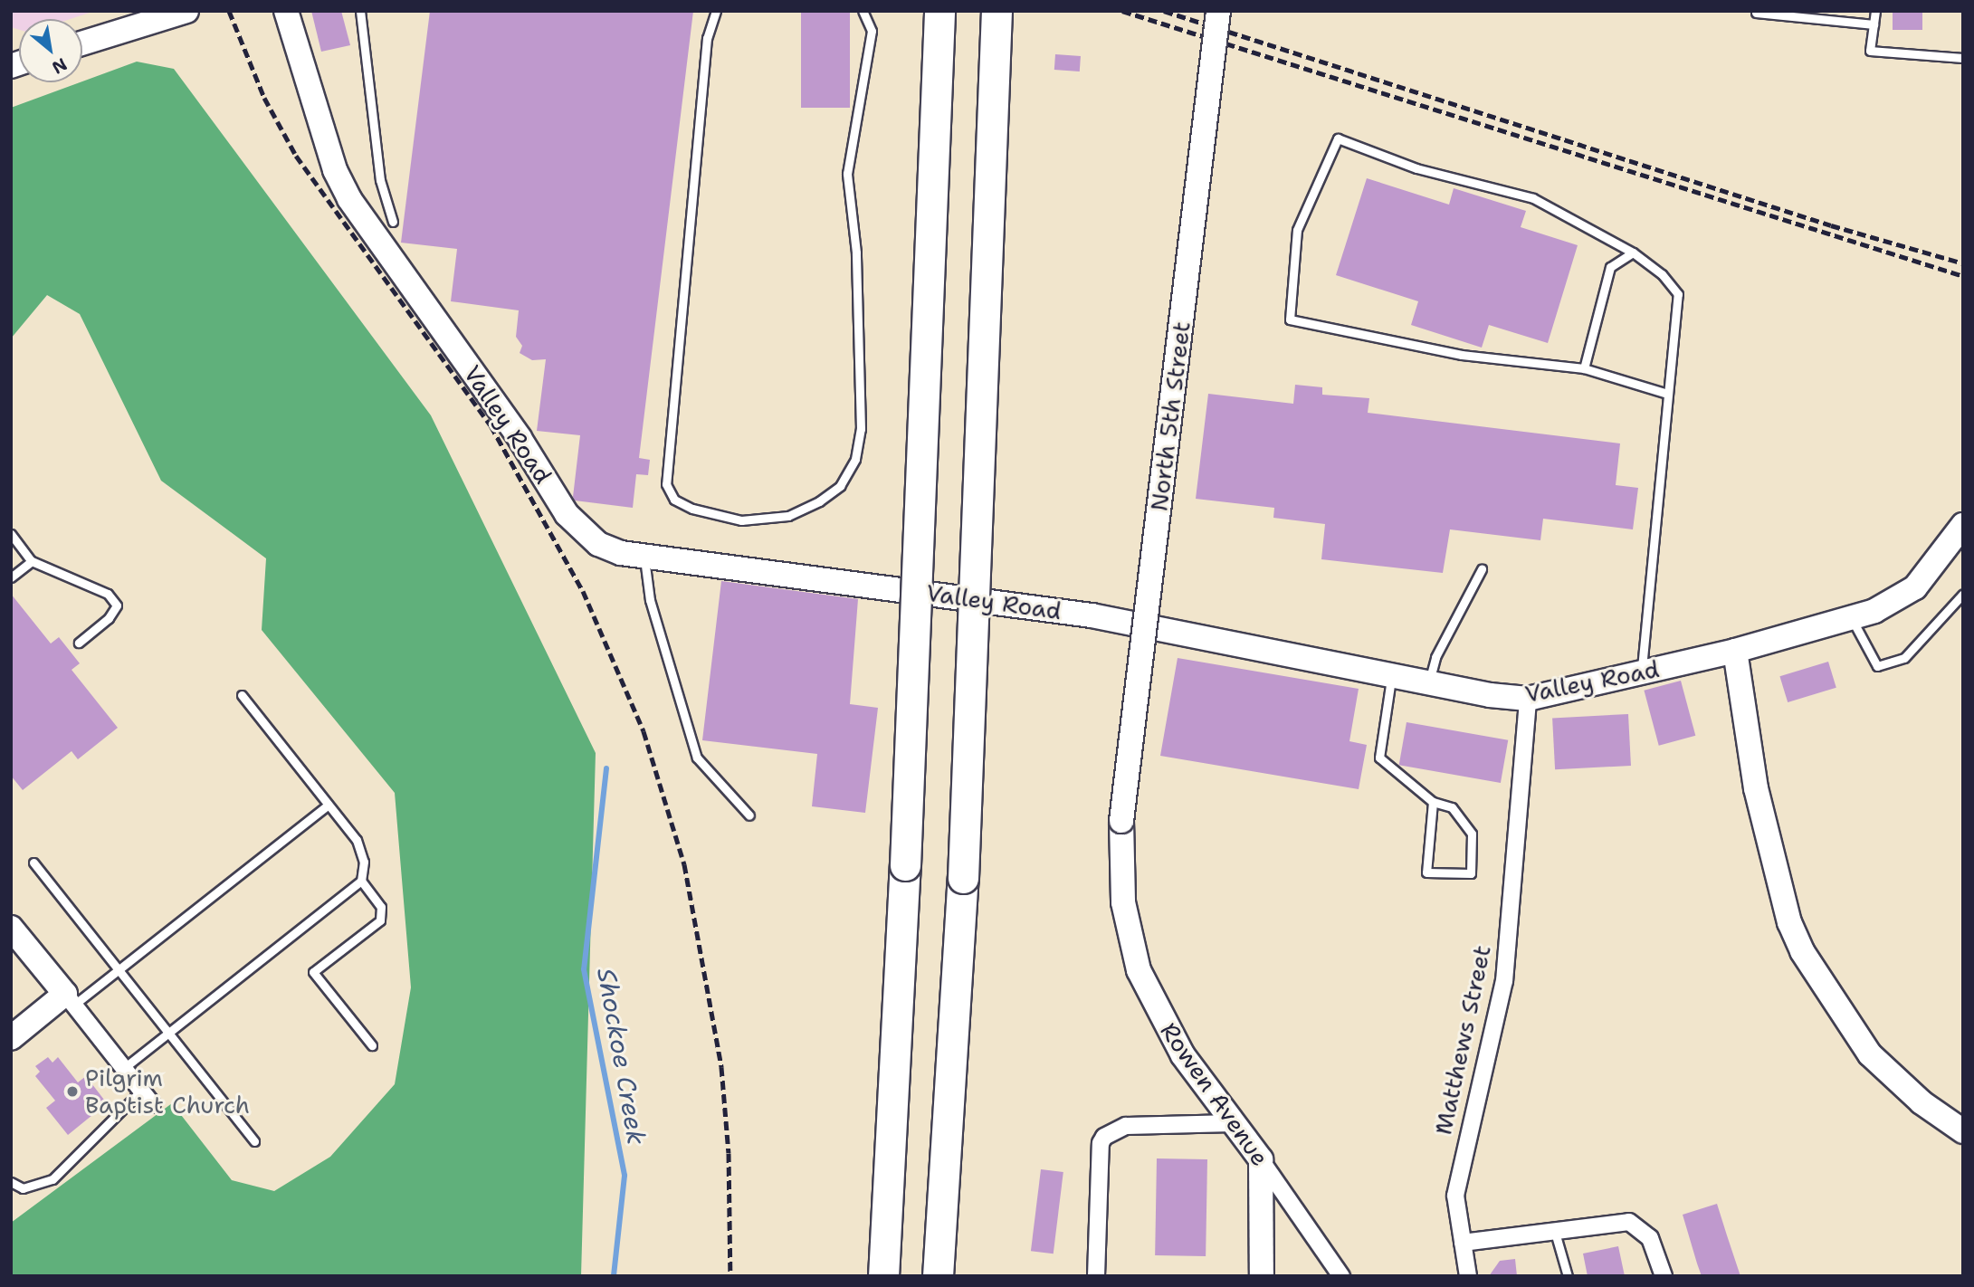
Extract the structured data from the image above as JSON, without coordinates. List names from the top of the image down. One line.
{"streets":{"street":["North 5th Street","Valley Road","Matthews Street","Rowen Avenue"]},"crossings":[["North 5th Street","Rowen Avenue"],["Valley Road","Matthews Street"]],"water":["Shockoe Creek"],"places":["Pilgrim Baptist Church"],"north":"bottom right"}
